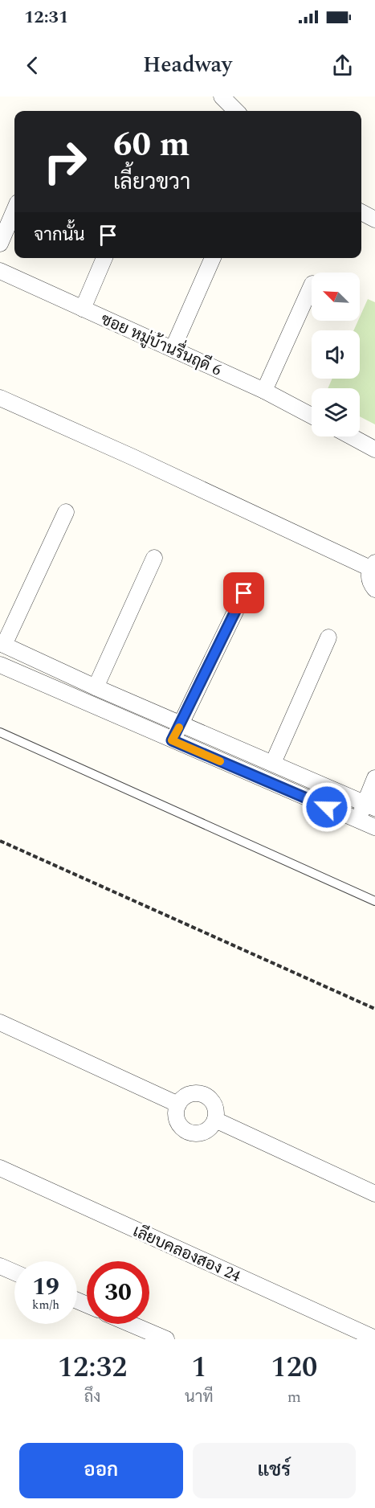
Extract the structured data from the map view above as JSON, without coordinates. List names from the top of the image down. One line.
{"streets":{"street":["ซอย หมู่บ้านรื่นฤดี 6","เลียบคลองสอง 24"]},"north":"top left","page":{"status":"12:31","header":"Headway","turn":["60 m","เลี้ยวขวา"],"then":"จากนั้น","speed":"19 km/h","limit":"30","eta":["12:32","ถึง","1","นาที","120","m"],"buttons":["ออก","แชร์"]}}
